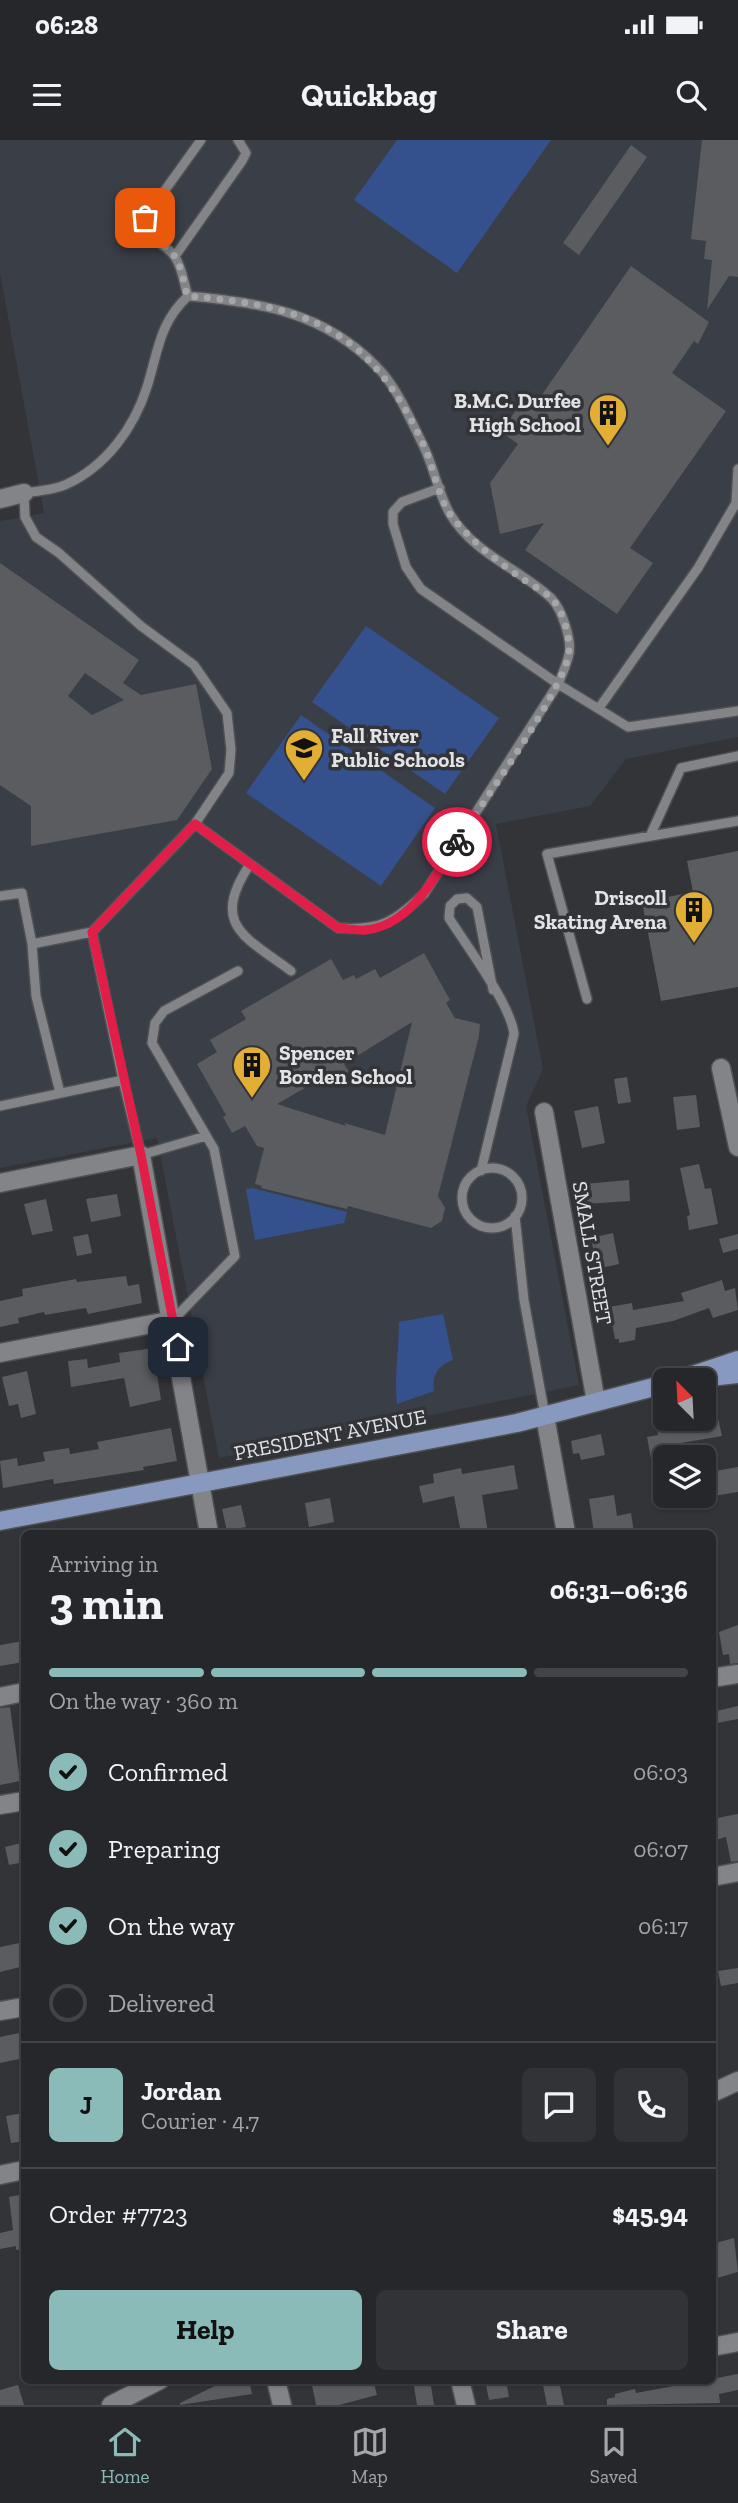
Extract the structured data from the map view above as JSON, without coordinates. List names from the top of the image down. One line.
{"streets":{"main road":["PRESIDENT AVENUE"],"street":["SMALL STREET"]},"crossings":[["SMALL STREET","PRESIDENT AVENUE"]],"places":{"building":["B.M.C. Durfee High School","Driscoll Skating Arena","Spencer Borden School"],"school or university":["Fall River Public Schools"]},"north":"top left","page":{"status":"06:28","header":"Quickbag","heading":["3 min","Arriving in","06:31–06:36"],"panel":["Jordan","Courier · 4.7","Order #7723","$45.94"],"bar":"On the way · 360 m","list":[["Confirmed","06:03"],["Preparing","06:07"],["On the way","06:17"],"Delivered"],"round":"J","buttons":["Help","Share"],"tabs":["Home","Map","Saved"]}}
